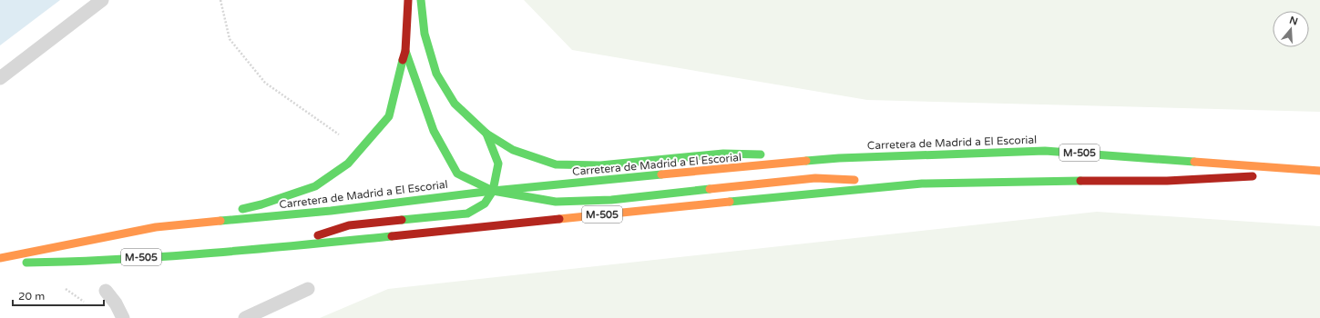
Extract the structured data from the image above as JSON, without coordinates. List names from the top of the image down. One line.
{"streets":{"highway":["Carretera de Madrid a El Escorial","M-505"]},"crossings":[["Carretera de Madrid a El Escorial","M-505"]],"scale_bar":"20 m","north":"top"}
